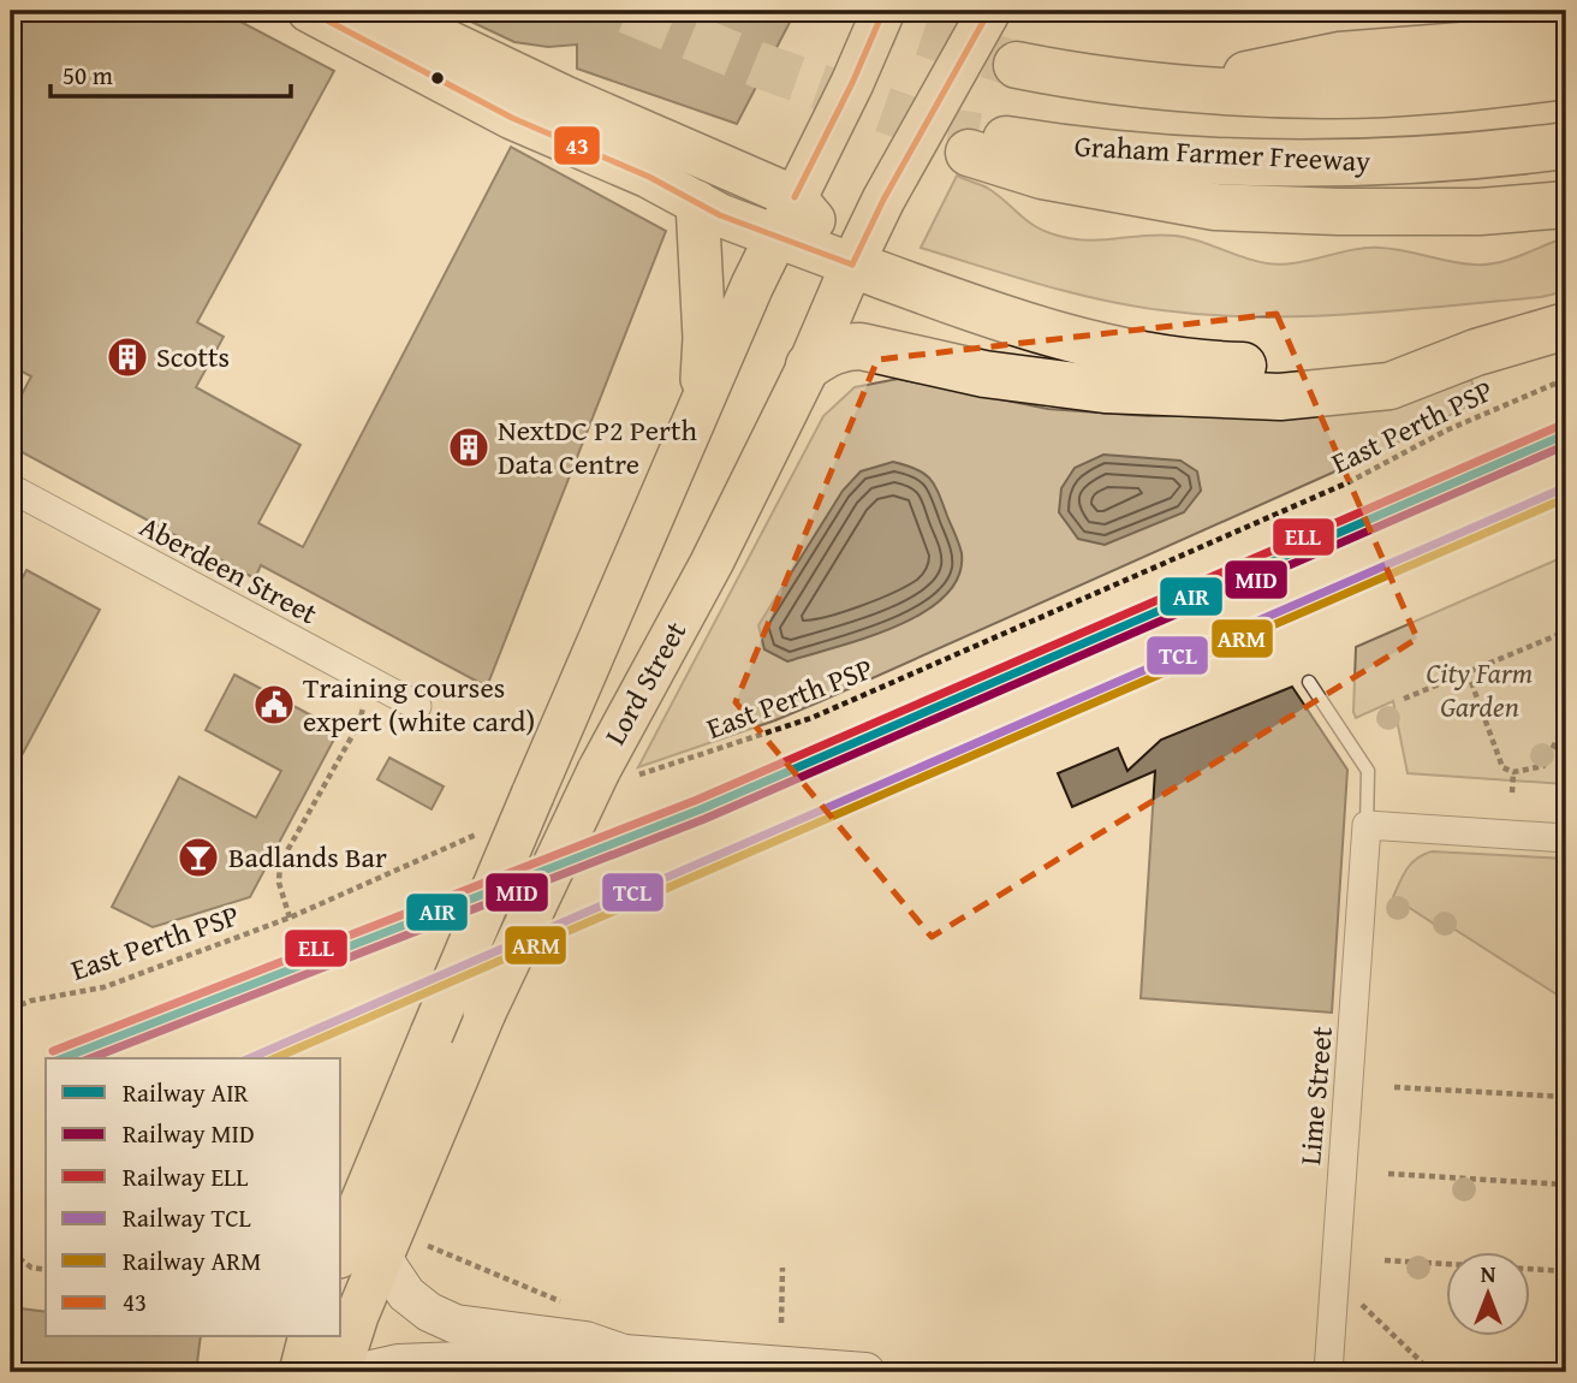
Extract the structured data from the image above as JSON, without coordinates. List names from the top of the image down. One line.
{"streets":{"highway":["Graham Farmer Freeway"],"main road":["Lord Street"],"street":["Aberdeen Street","Lime Street"],"path":["East Perth PSP"]},"crossings":[["East Perth PSP","Lord Street"]],"parks":["City Farm Garden"],"places":{"building":["Scotts","NextDC P2 Perth Data Centre"],"public building":["Training courses expert (white card)"],"bar":["Badlands Bar"]},"lines":["transit line 43","rail line ELL","rail line AIR","rail line MID","rail line TCL","rail line ARM"],"legend":["Railway AIR","Railway MID","Railway ELL","Railway TCL","Railway ARM","43"],"scale_bar":"50 m","north":"top"}
